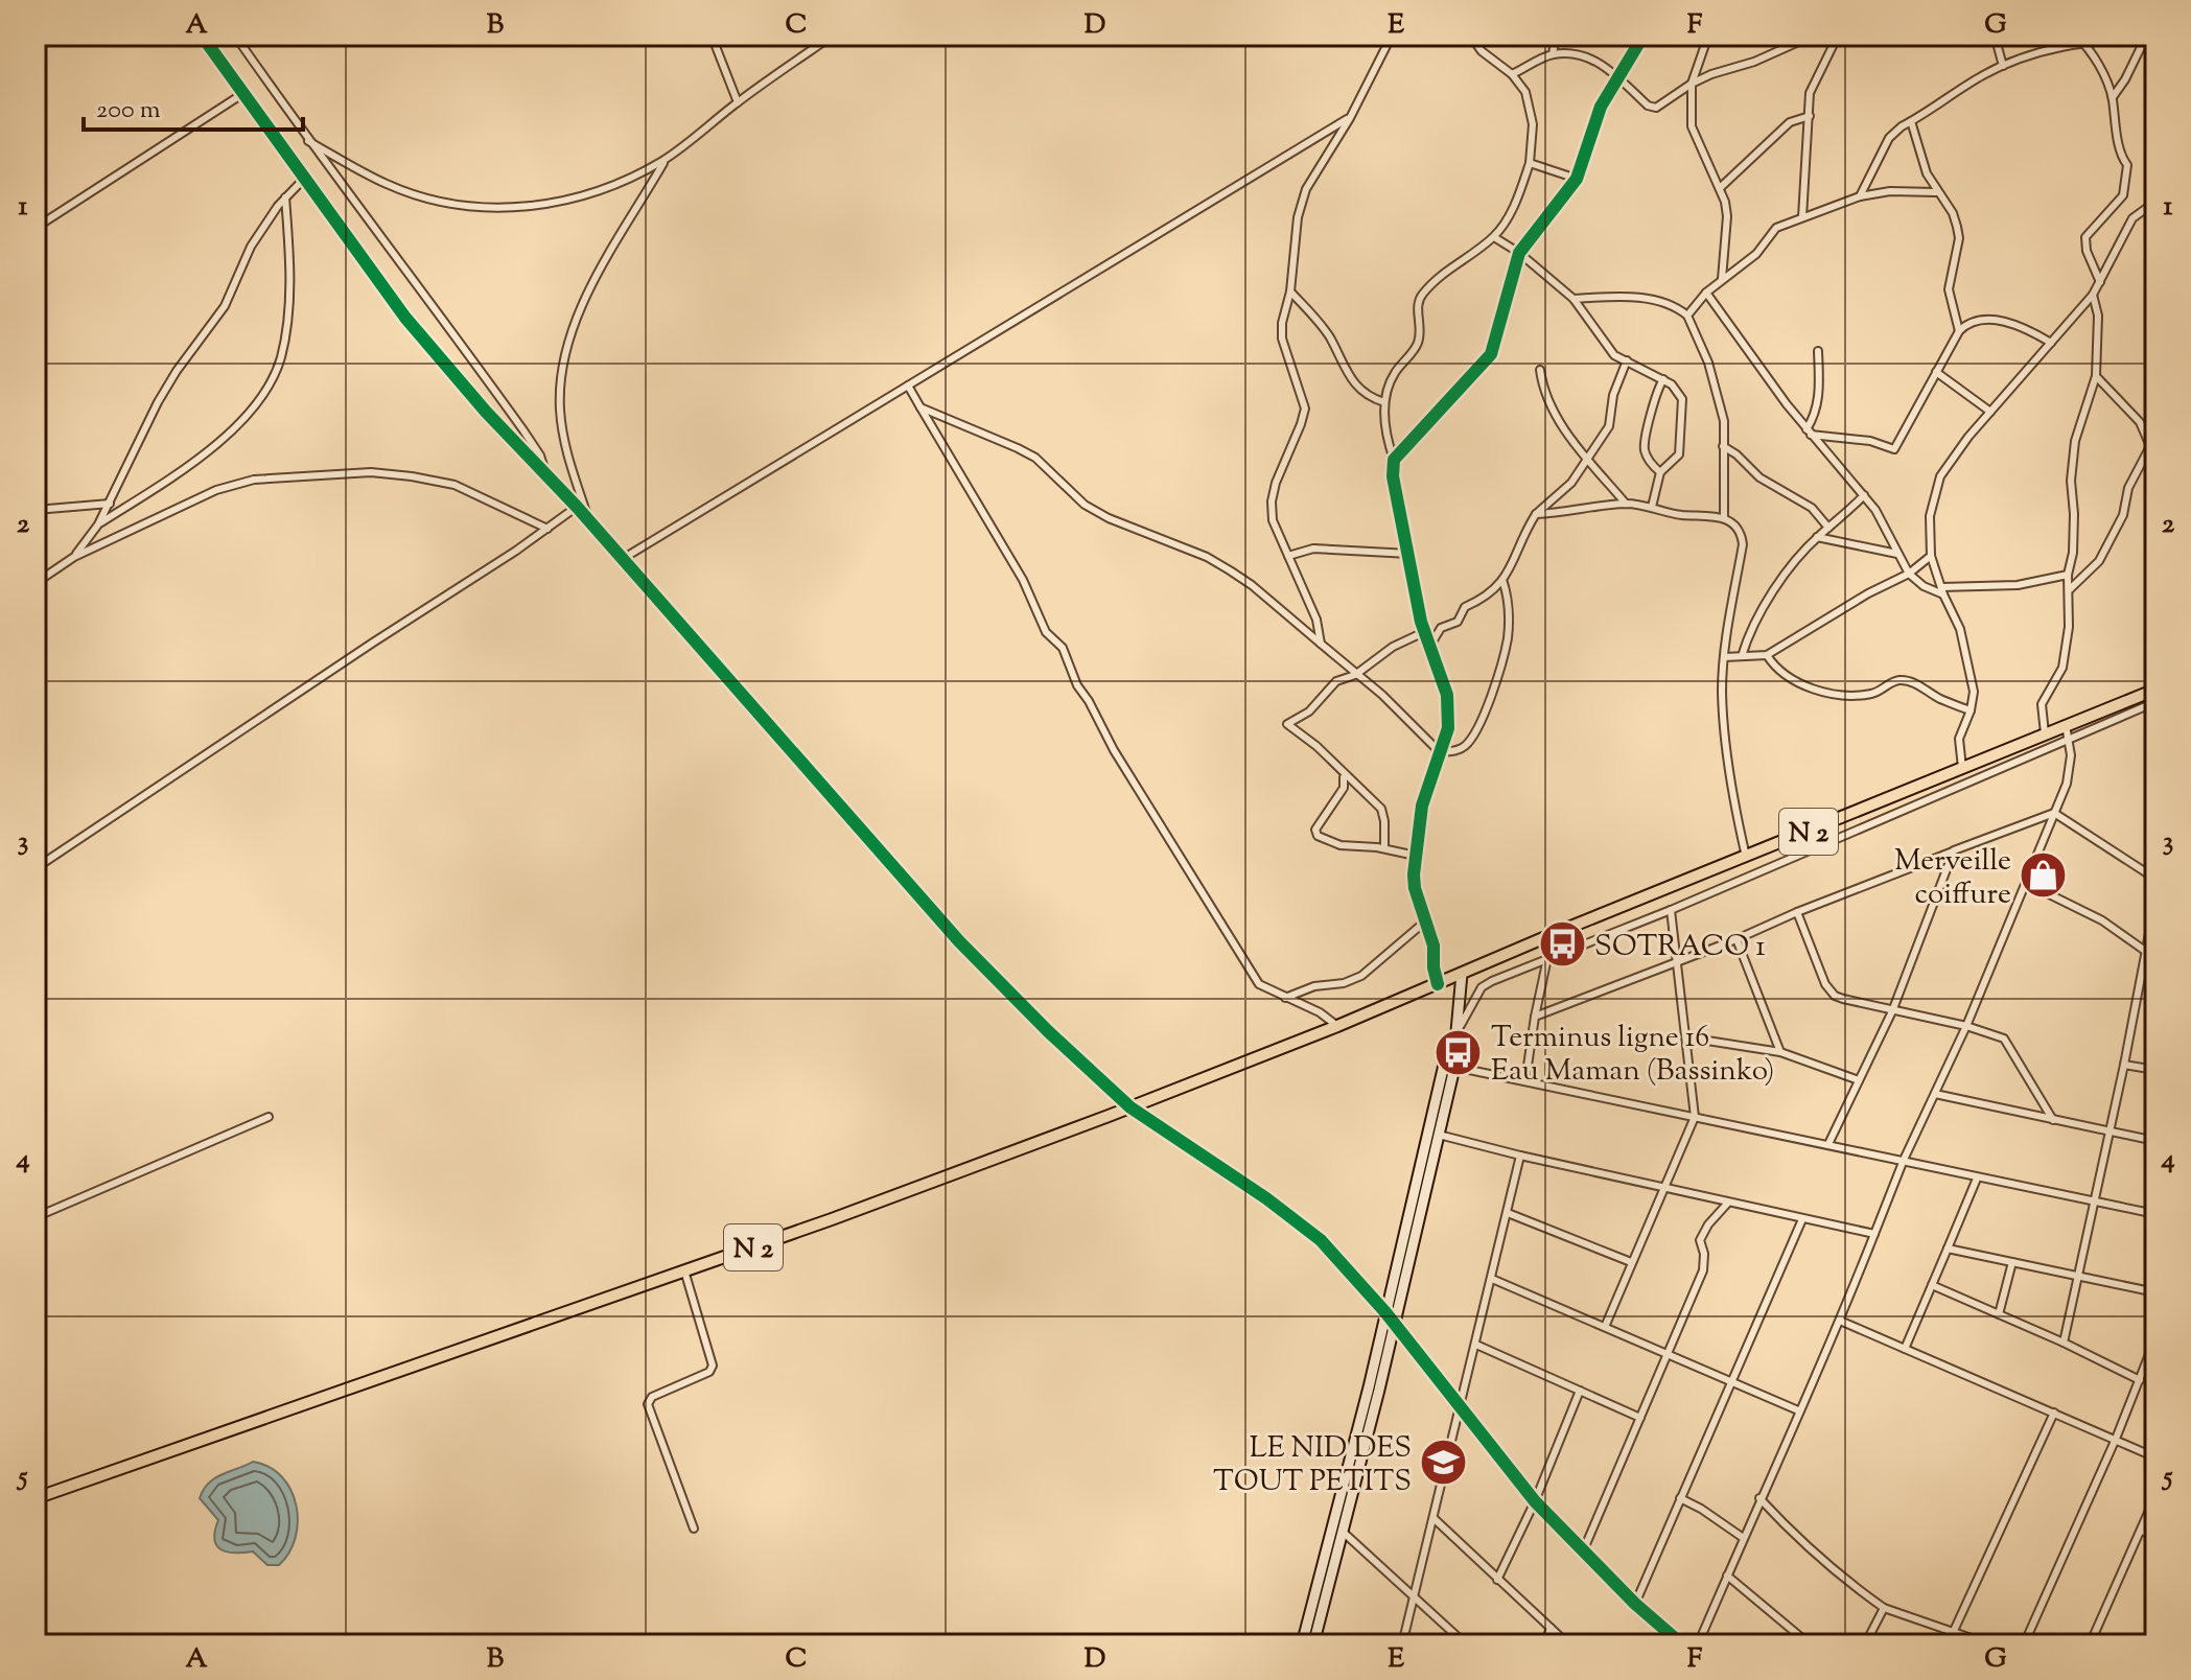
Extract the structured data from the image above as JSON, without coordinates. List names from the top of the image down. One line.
{"streets":{"main road":["N 2"]},"places":{"shop":["Merveille coiffure"],"bus stop":["SOTRACO 1","Terminus ligne 16 Eau Maman (Bassinko)"],"school or university":["LE NID DES TOUT PETITS"]},"scale_bar":"200 m","grid":{"columns":["A","B","C","D","E","F","G"],"rows":["1","2","3","4","5"]}}
